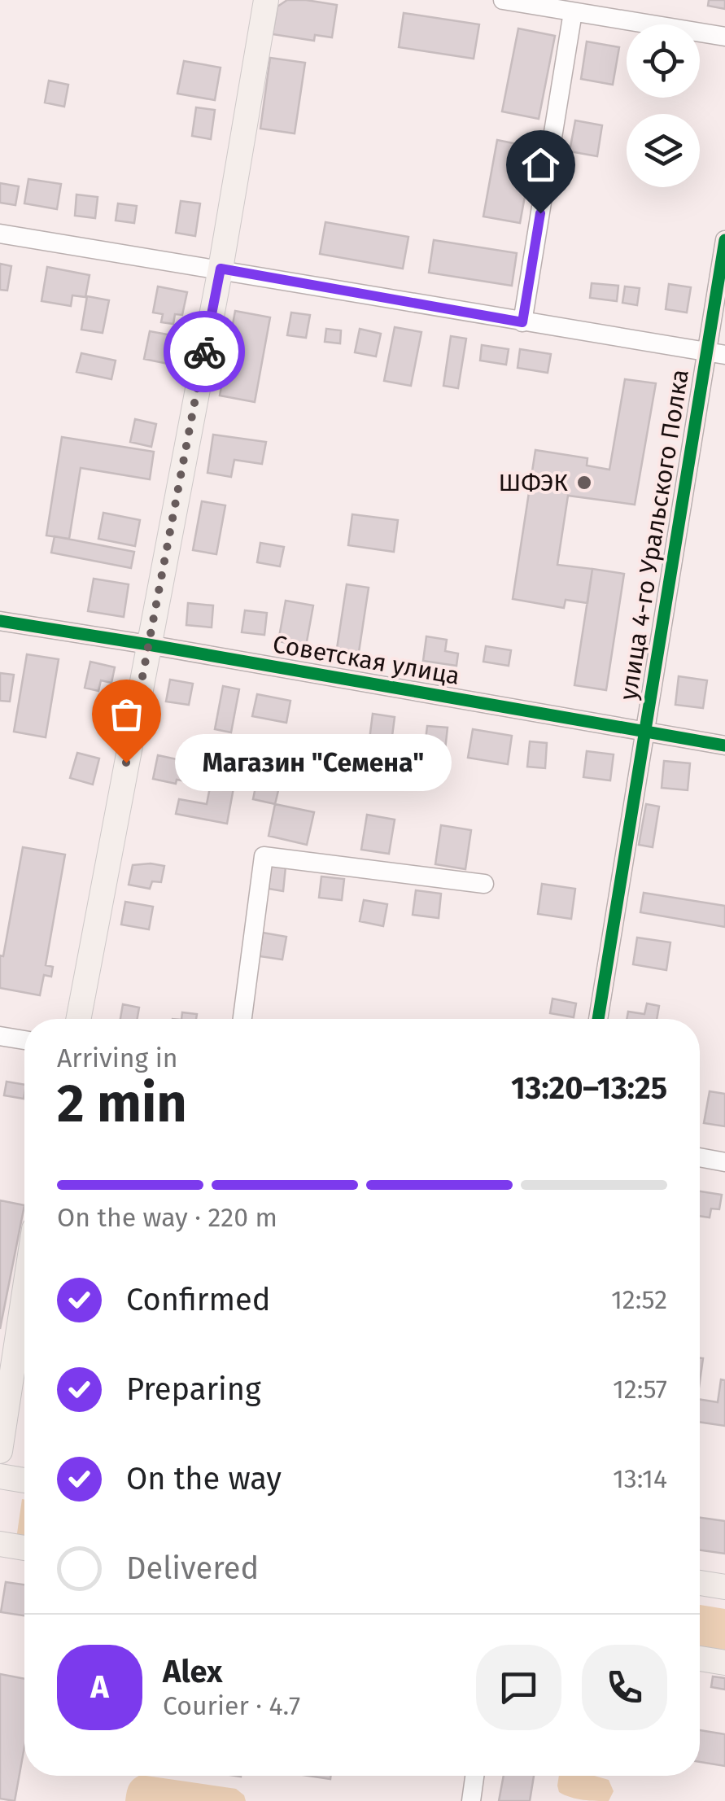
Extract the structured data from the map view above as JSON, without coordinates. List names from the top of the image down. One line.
{"streets":{"street":["улица 4-го Уральского Полка","Советская улица"]},"crossings":[["улица 4-го Уральского Полка","Советская улица"]],"places":["ШФЭК","Магазин \"Семена\""],"page":{"bubble":"Магазин \"Семена\"","heading":["2 min","Arriving in","13:20–13:25"],"panel":["Alex","Courier · 4.7"],"bar":"On the way · 220 m","list":[["Confirmed","12:52"],["Preparing","12:57"],["On the way","13:14"],"Delivered"],"round":"A"}}
